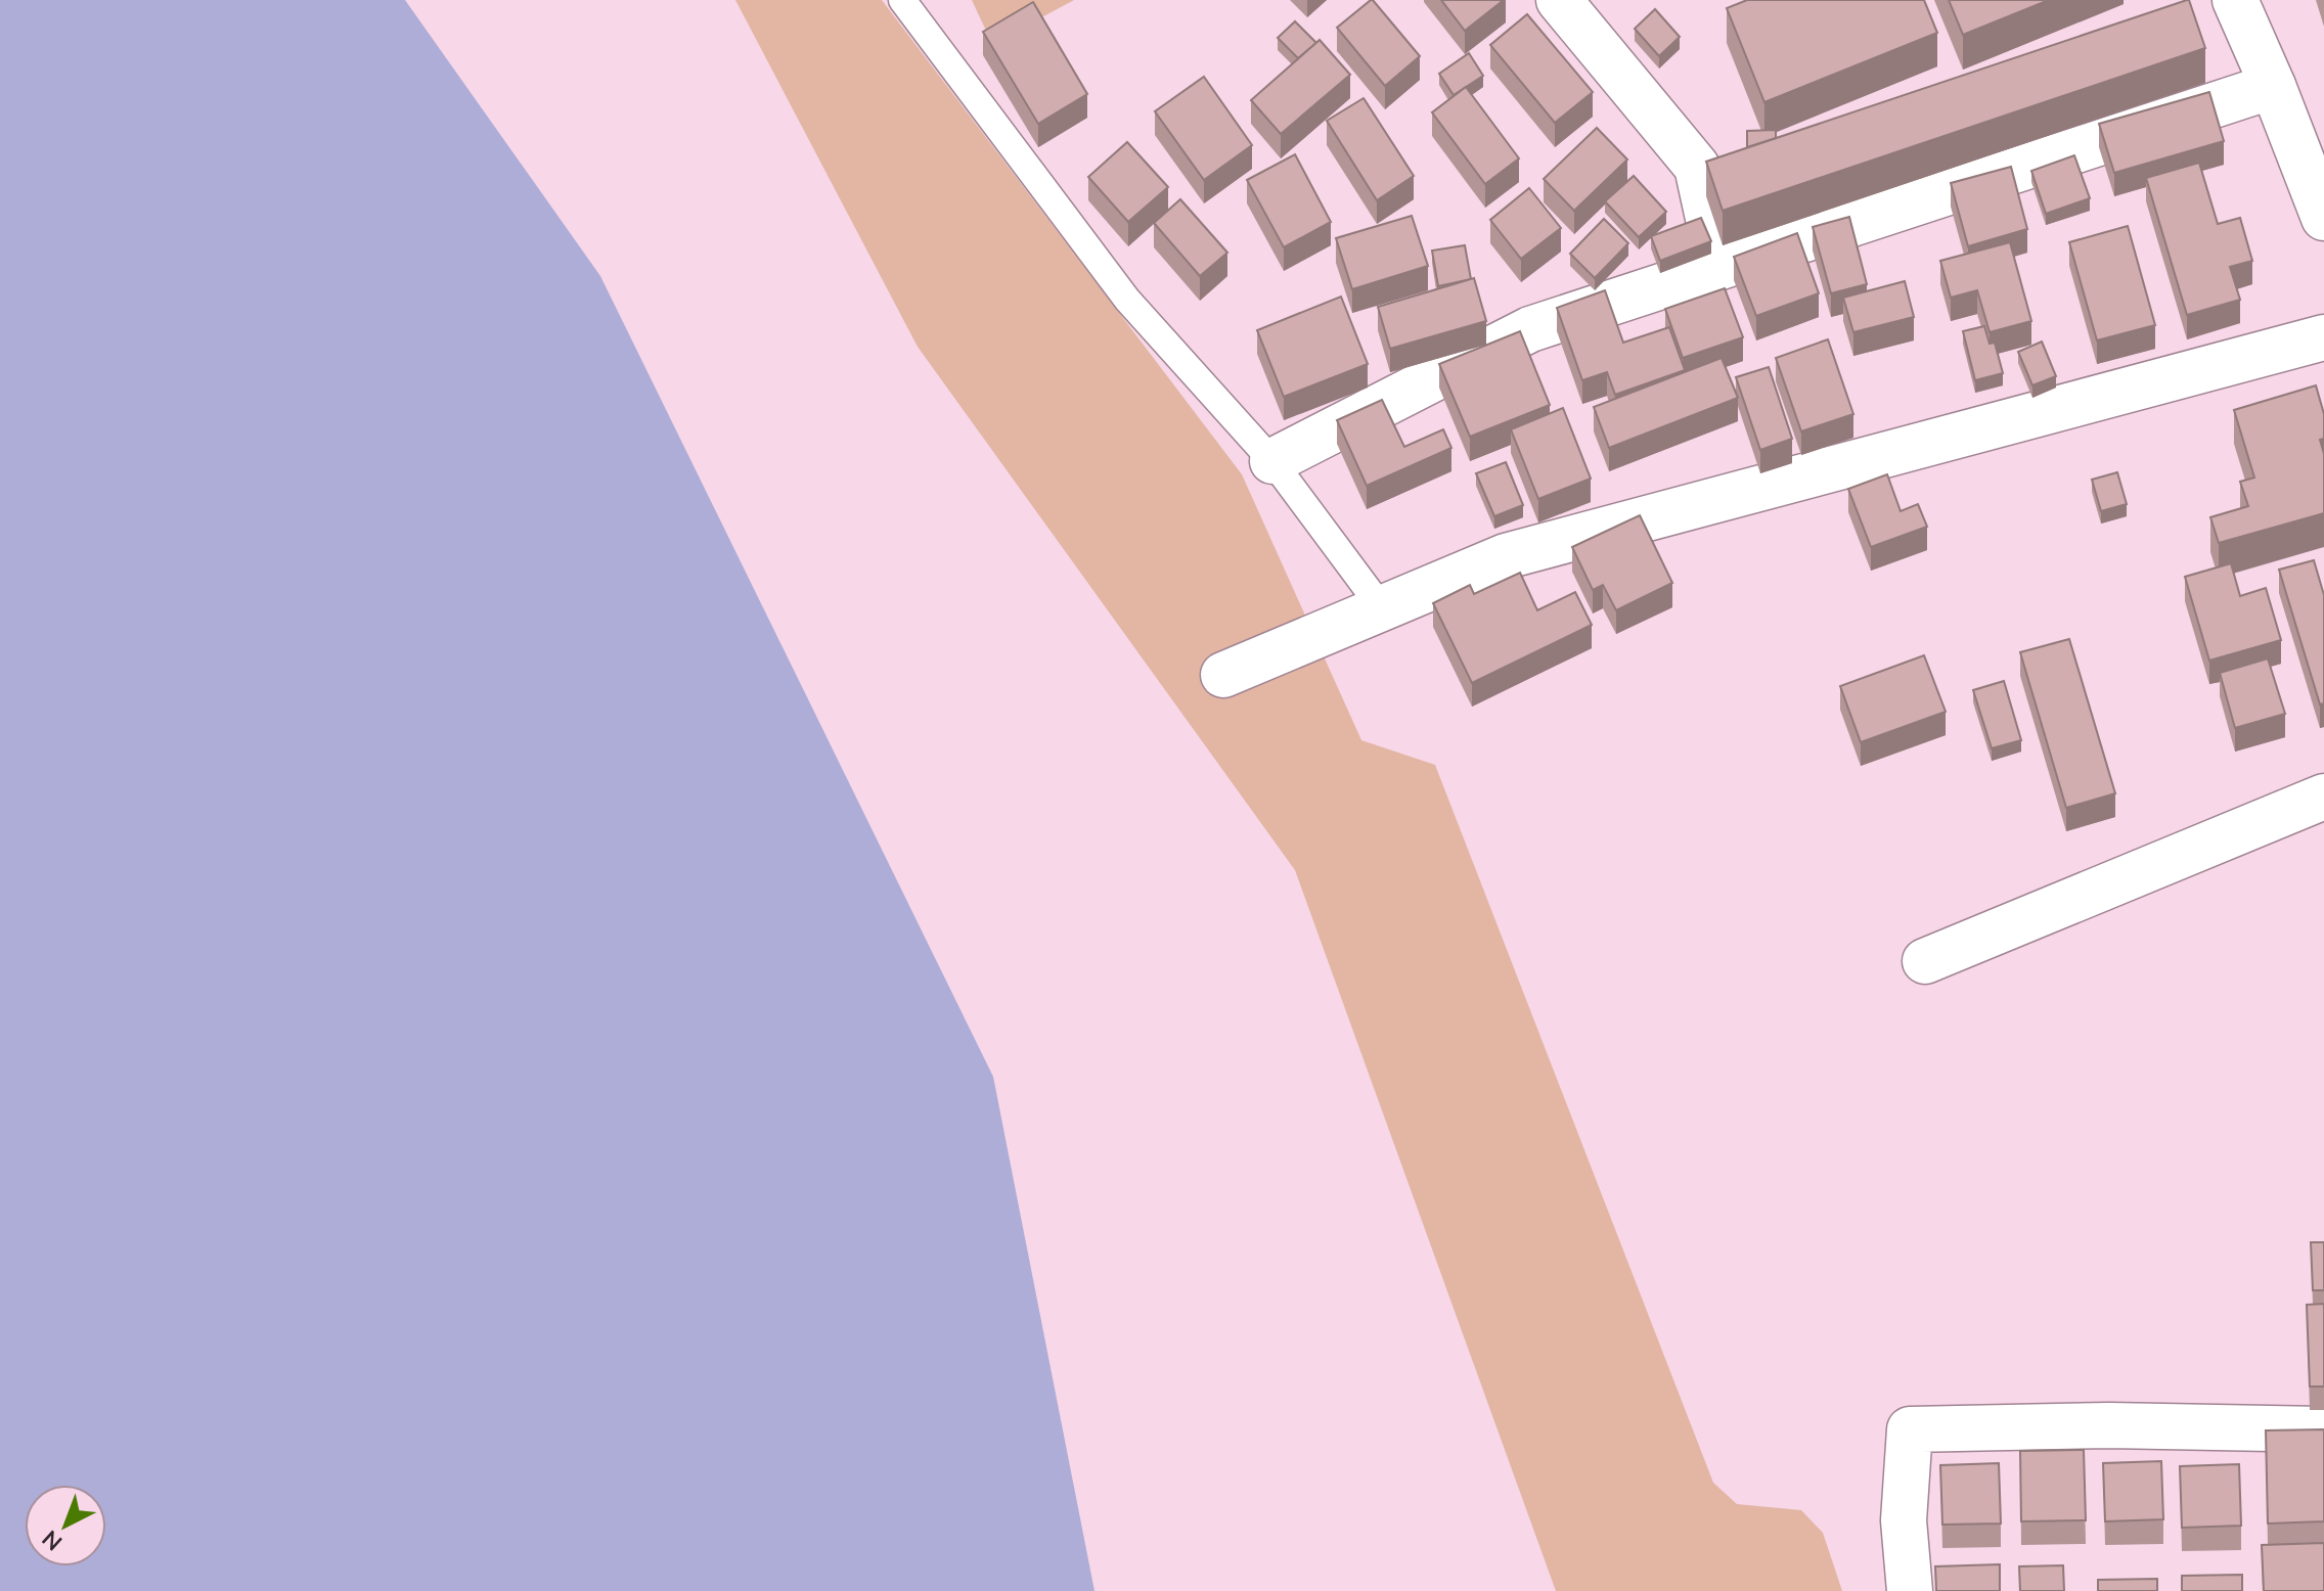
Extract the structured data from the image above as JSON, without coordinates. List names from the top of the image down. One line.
{"north":"bottom left"}
